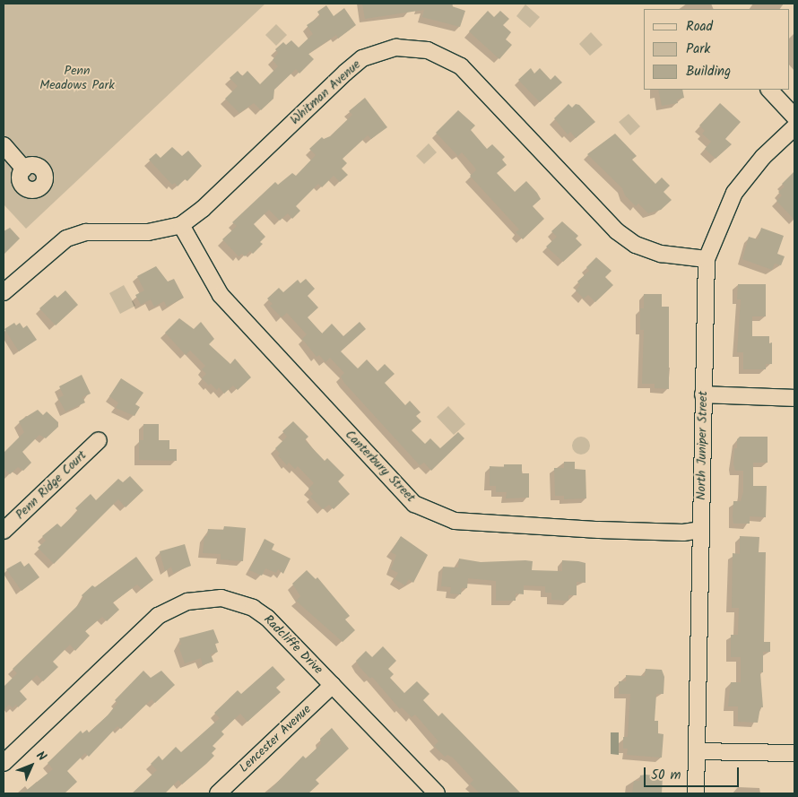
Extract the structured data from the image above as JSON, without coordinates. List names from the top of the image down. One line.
{"streets":{"street":["Whitman Avenue","North Juniper Street","Canterbury Street","Penn Ridge Court","Radcliffe Drive","Lencester Avenue"]},"crossings":[["Whitman Avenue","North Juniper Street"],["Whitman Avenue","Canterbury Street"],["North Juniper Street","Canterbury Street"],["Radcliffe Drive","Lencester Avenue"]],"parks":["Penn Meadows Park"],"legend":["Road","Park","Building"],"scale_bar":"50 m","north":"top right"}
